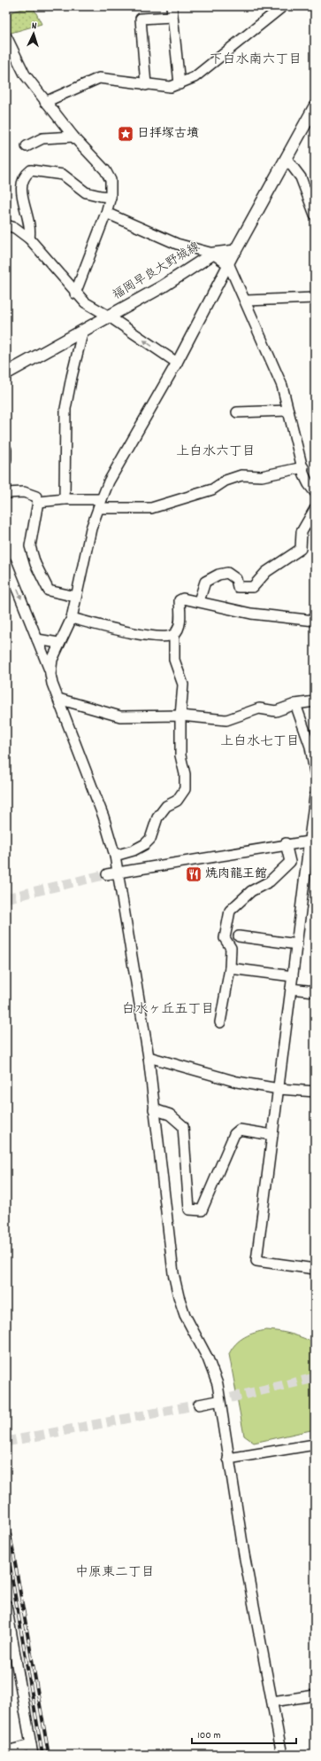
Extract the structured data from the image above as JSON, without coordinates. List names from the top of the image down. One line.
{"streets":{"main road":["福岡早良大野城線"]},"districts":["下白水南六丁目","上白水六丁目","上白水七丁目","白水ヶ丘五丁目","中原東二丁目"],"places":{"place":["日拝塚古墳"],"restaurant":["焼肉龍王館"]},"scale_bar":"100 m","north":"top"}
